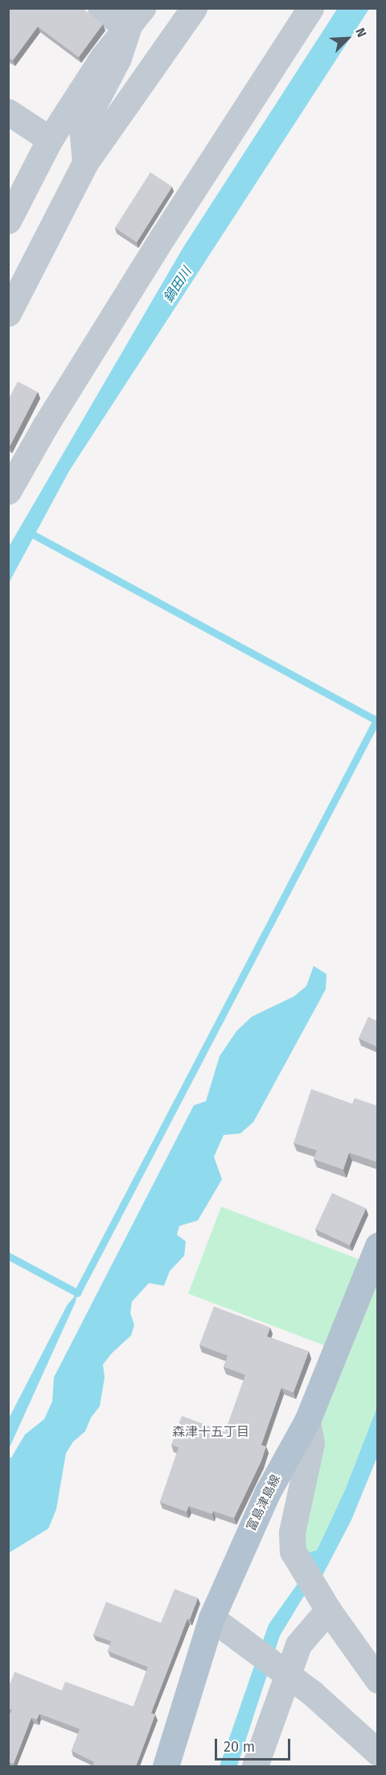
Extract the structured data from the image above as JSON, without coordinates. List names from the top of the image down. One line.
{"streets":{"main road":["富島津島線"]},"districts":["森津十五丁目"],"water":["鍋田川"],"scale_bar":"20 m","north":"top right"}
